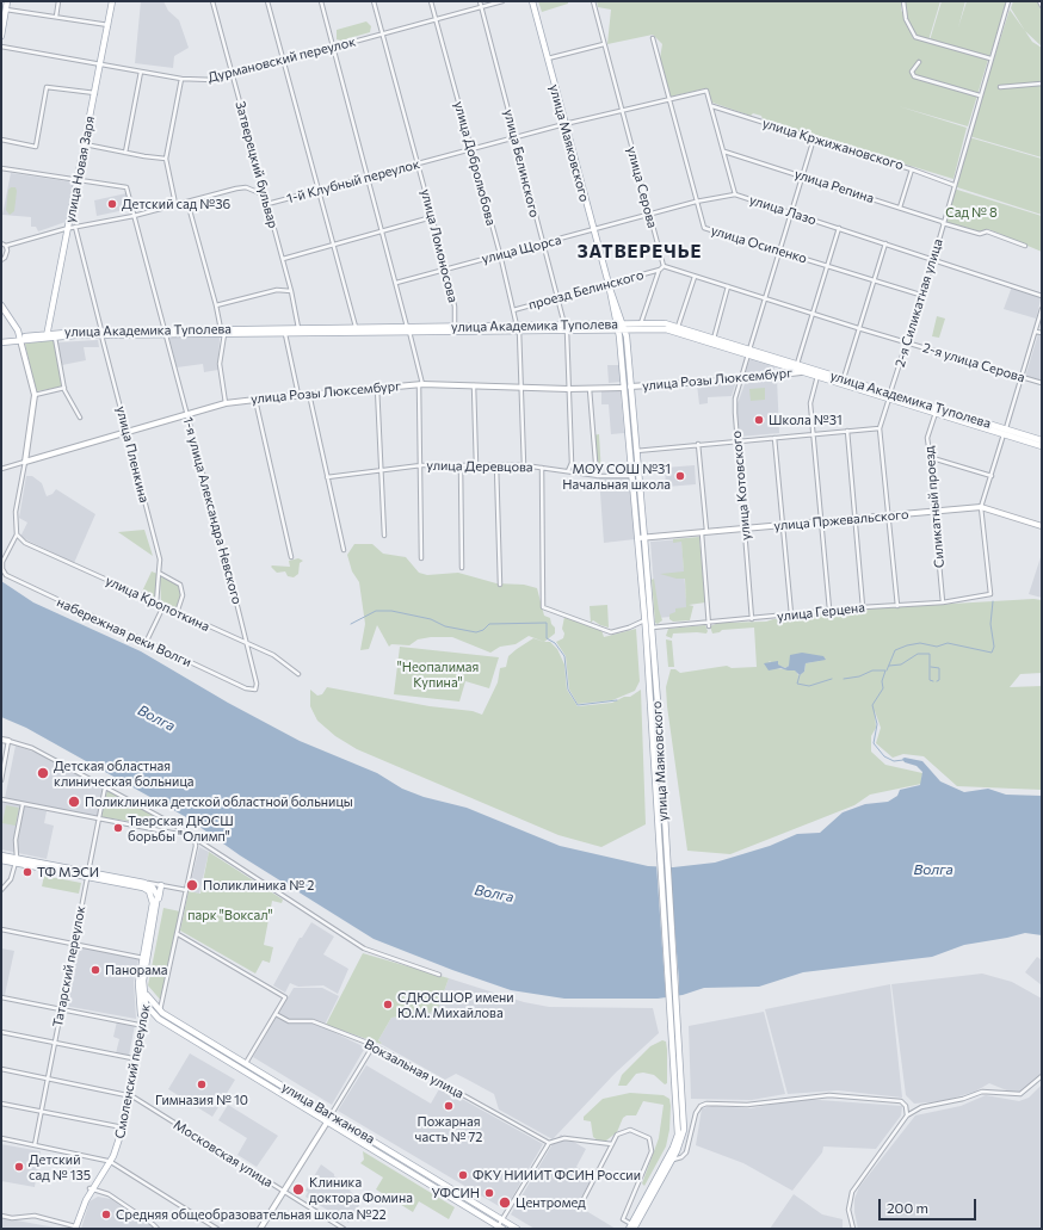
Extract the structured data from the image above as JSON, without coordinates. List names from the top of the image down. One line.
{"streets":{"main road":["улица Маяковского","улица Новая Заря","улица Академика Туполева","Смоленский переулок","улица Вагжанова"],"street":["Дурмановский переулок","улица Кржижановского","улица Добролюбова","улица Белинского","Затверецкий бульвар","1-й Клубный переулок","улица Репина","улица Серова","улица Лазо","улица Осипенко","улица Ломоносова","улица Щорса","проезд Белинского","2-я Силикатная улица","2-я улица Серова","улица Розы Люксембург","улица Пленкина","улица Деревцова","улица Котовского","Силикатный проезд","1-я улица Александра Невского","улица Пржевальского","улица Кропоткина","улица Герцена","набережная реки Волги","Татарский переулок","Вокзальная улица","Московская улица"]},"crossings":[["Дурмановский переулок","улица Добролюбова"],["Дурмановский переулок","улица Белинского"],["Дурмановский переулок","Затверецкий бульвар"],["Дурмановский переулок","улица Новая Заря"],["Дурмановский переулок","улица Ломоносова"],["улица Маяковского","1-й Клубный переулок"],["улица Маяковского","улица Щорса"],["улица Маяковского","проезд Белинского"],["улица Маяковского","улица Академика Туполева"],["улица Маяковского","улица Розы Люксембург"],["улица Маяковского","улица Деревцова"],["улица Маяковского","улица Пржевальского"],["улица Маяковского","улица Герцена"],["улица Кржижановского","улица Лазо"],["улица Кржижановского","2-я Силикатная улица"],["улица Кржижановского","улица Котовского"],["улица Добролюбова","1-й Клубный переулок"],["улица Добролюбова","улица Щорса"],["улица Добролюбова","проезд Белинского"],["улица Добролюбова","улица Академика Туполева"],["улица Добролюбова","улица Розы Люксембург"],["улица Добролюбова","улица Деревцова"],["улица Белинского","1-й Клубный переулок"],["улица Белинского","улица Щорса"],["улица Белинского","проезд Белинского"],["улица Белинского","улица Академика Туполева"],["улица Белинского","улица Розы Люксембург"],["улица Белинского","улица Деревцова"],["Затверецкий бульвар","1-й Клубный переулок"],["Затверецкий бульвар","улица Академика Туполева"],["улица Новая Заря","улица Академика Туполева"],["улица Новая Заря","1-я улица Александра Невского"],["1-й Клубный переулок","улица Серова"],["1-й Клубный переулок","улица Лазо"],["1-й Клубный переулок","улица Осипенко"],["1-й Клубный переулок","улица Ломоносова"],["улица Репина","улица Лазо"],["улица Репина","2-я Силикатная улица"],["улица Репина","улица Котовского"],["улица Серова","улица Щорса"],["улица Серова","проезд Белинского"],["улица Лазо","улица Щорса"],["улица Лазо","2-я Силикатная улица"],["улица Лазо","улица Котовского"],["улица Осипенко","улица Щорса"],["улица Осипенко","2-я Силикатная улица"],["улица Осипенко","улица Котовского"],["улица Ломоносова","улица Щорса"],["улица Ломоносова","улица Академика Туполева"],["проезд Белинского","улица Академика Туполева"],["2-я Силикатная улица","улица Академика Туполева"],["2-я Силикатная улица","2-я улица Серова"],["2-я Силикатная улица","улица Пржевальского"],["2-я Силикатная улица","улица Герцена"],["улица Академика Туполева","улица Розы Люксембург"],["улица Академика Туполева","улица Пленкина"],["улица Академика Туполева","улица Котовского"],["улица Академика Туполева","Силикатный проезд"],["улица Академика Туполева","1-я улица Александра Невского"],["улица Розы Люксембург","улица Пленкина"],["улица Розы Люксембург","улица Котовского"],["улица Розы Люксембург","1-я улица Александра Невского"],["улица Пленкина","улица Кропоткина"],["улица Котовского","улица Пржевальского"],["улица Котовского","улица Герцена"],["Силикатный проезд","улица Пржевальского"],["Силикатный проезд","улица Герцена"],["1-я улица Александра Невского","улица Кропоткина"],["1-я улица Александра Невского","набережная реки Волги"],["улица Пржевальского","улица Герцена"],["Смоленский переулок","улица Вагжанова"],["Смоленский переулок","Московская улица"]],"districts":["ЗАТВЕРЕЧЬЕ"],"water":["Волга"],"parks":["Сад № 8","\"Неопалимая Купина\"","парк \"Воксал\""],"places":["Детский сад №36","Школа №31","МОУ СОШ №31 Начальная школа","Детская областная клиническая больница","Поликлиника детской областной больницы","Тверская ДЮСШ борьбы \"Олимп\"","ТФ МЭСИ","Поликлиника № 2","Панорама","СДЮСШОР имени Ю.М. Михайлова","Гимназия № 10","Пожарная часть № 72","Детский сад № 135","ФКУ НИИИТ ФСИН России","Клиника доктора Фомина","УФСИН","Центромед","Средняя общеобразовательная школа №22"],"scale_bar":"200 m"}
